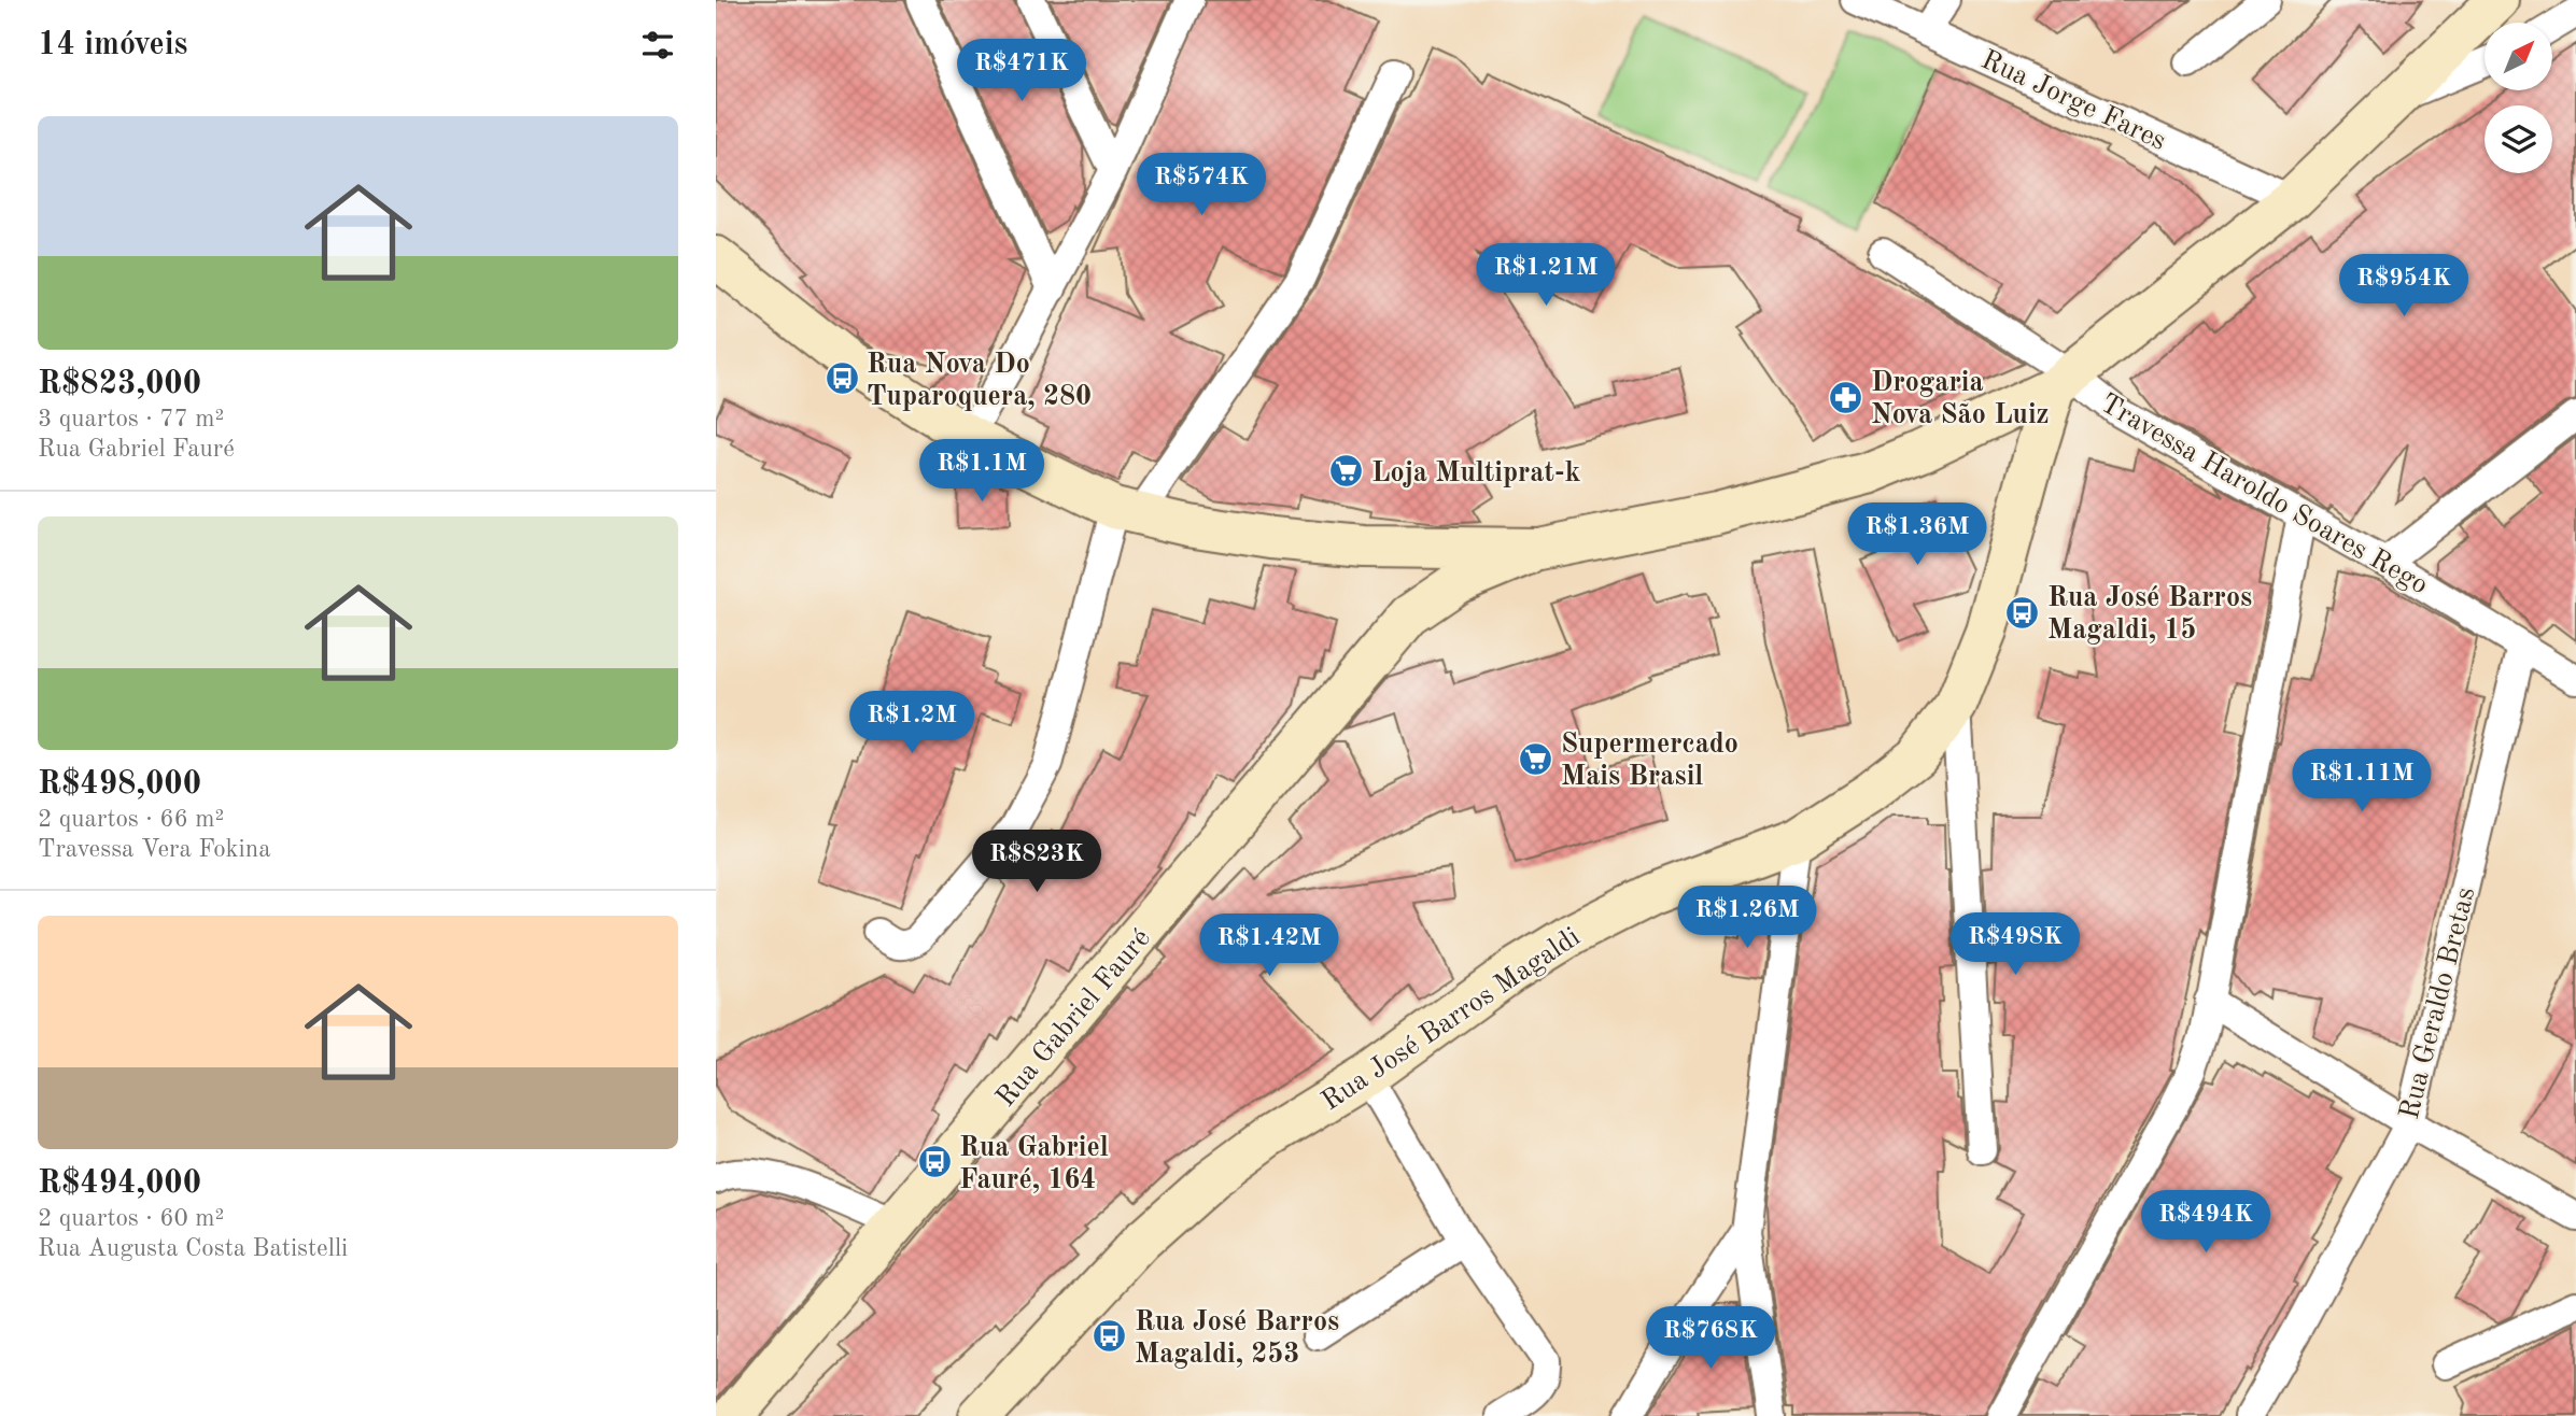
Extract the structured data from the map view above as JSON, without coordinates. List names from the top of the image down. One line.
{"streets":{"main road":["Rua Gabriel Fauré","Rua José Barros Magaldi"],"street":["Rua Jorge Fares","Travessa Haroldo Soares Rego","Rua Geraldo Bretas"]},"crossings":[["Travessa Haroldo Soares Rego","Rua Geraldo Bretas"],["Travessa Haroldo Soares Rego","Rua José Barros Magaldi"]],"places":{"bus stop":["Rua Nova Do Tuparoquera, 280","Rua José Barros Magaldi, 15","Rua Gabriel Fauré, 164","Rua José Barros Magaldi, 253"],"pharmacy":["Drogaria Nova São Luiz"],"supermarket":["Loja Multiprat-k","Supermercado Mais Brasil"]},"north":"top right","page":{"heading":"14 imóveis","price":["R$471K","R$574K","R$1.21M","R$954K","R$1.1M","R$1.36M","R$1.2M","R$1.11M","R$823K","R$1.26M","R$498K","R$1.42M","R$494K","R$768K"],"list":[{"name":"R$823,000","note":"3 quartos · 77 m² · Rua Gabriel Fauré"},{"name":"R$498,000","note":"2 quartos · 66 m² · Travessa Vera Fokina"},{"name":"R$494,000","note":"2 quartos · 60 m² · Rua Augusta Costa Batistelli"}]}}
